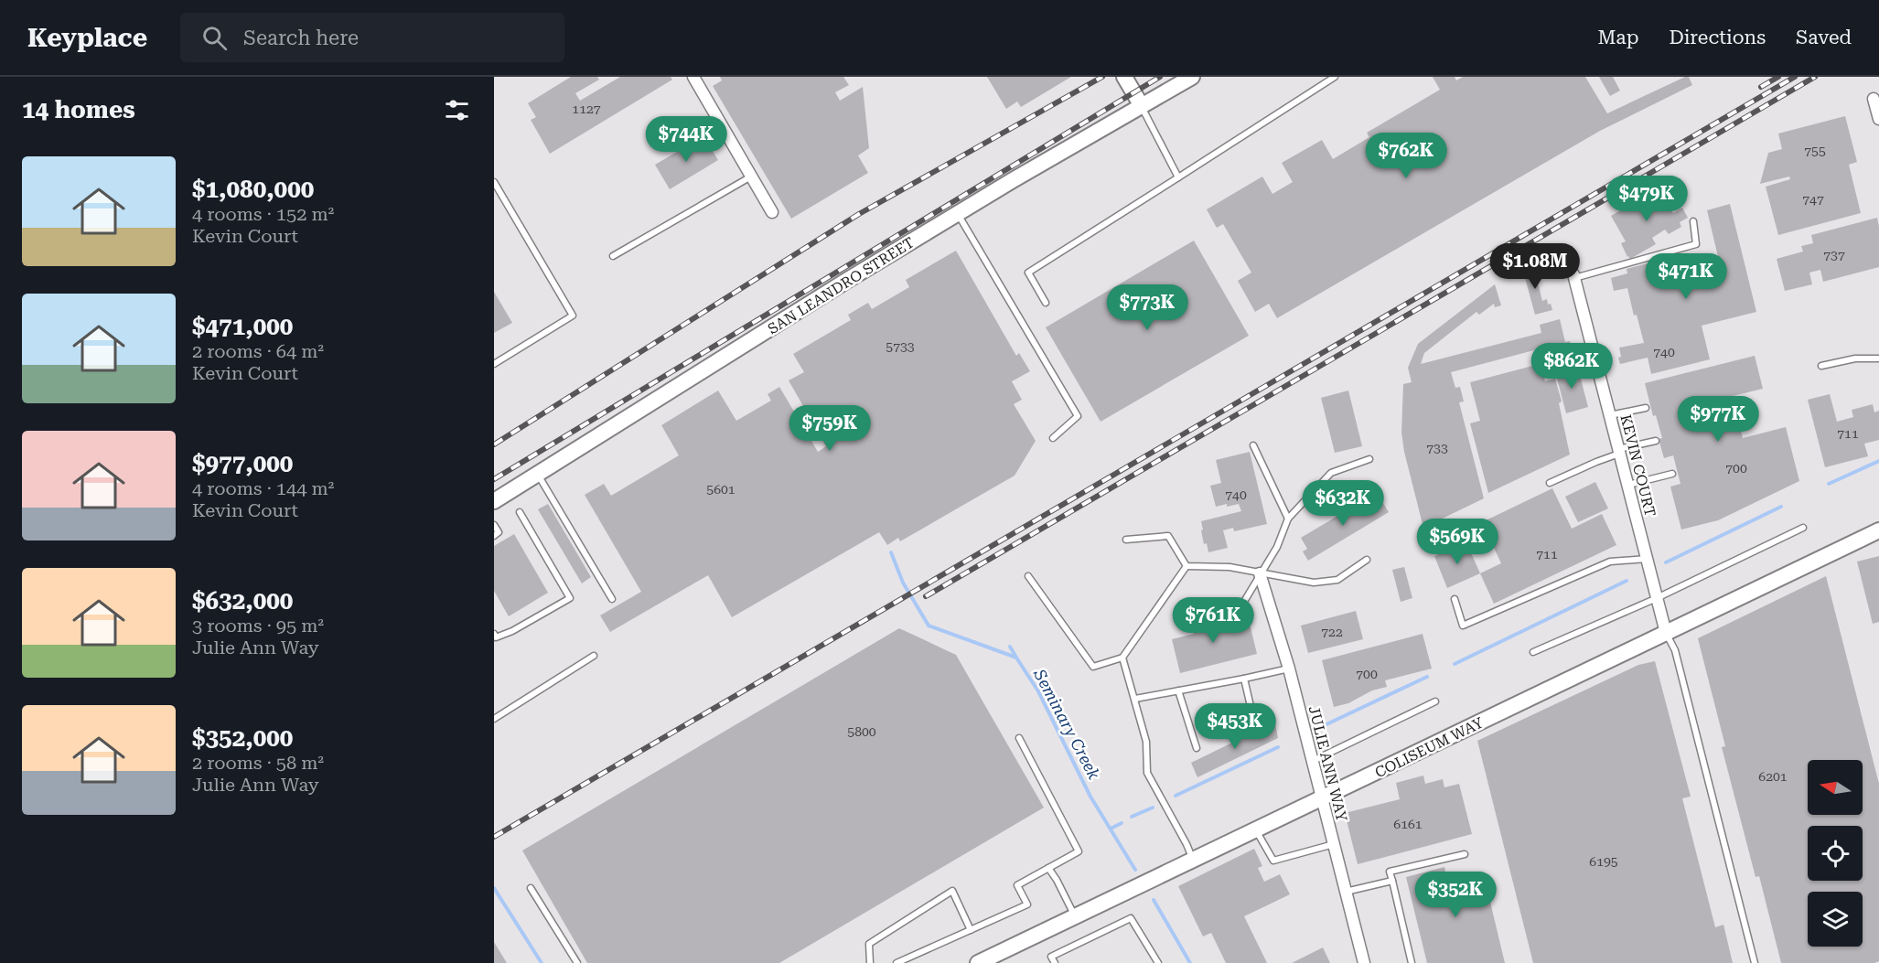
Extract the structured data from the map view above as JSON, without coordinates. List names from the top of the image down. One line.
{"streets":{"street":["SAN LEANDRO STREET","KEVIN COURT","COLISEUM WAY","JULIE ANN WAY"]},"crossings":[["KEVIN COURT","COLISEUM WAY"],["COLISEUM WAY","JULIE ANN WAY"]],"water":["Seminary Creek"],"house_numbers":["1127","755","747","737","5733","740","711","733","700","5601","740","711","722","700","5800","6201","6161","6195"],"north":"left","page":{"header":"Keyplace","search":"Search here","nav":["Map","Directions","Saved"],"heading":"14 homes","price":["$744K","$762K","$479K","$1.08M","$471K","$773K","$862K","$977K","$759K","$632K","$569K","$761K","$453K","$352K"],"list":[{"name":"$1,080,000","note":"4 rooms · 152 m² · Kevin Court"},{"name":"$471,000","note":"2 rooms · 64 m² · Kevin Court"},{"name":"$977,000","note":"4 rooms · 144 m² · Kevin Court"},{"name":"$632,000","note":"3 rooms · 95 m² · Julie Ann Way"},{"name":"$352,000","note":"2 rooms · 58 m² · Julie Ann Way"}]}}
